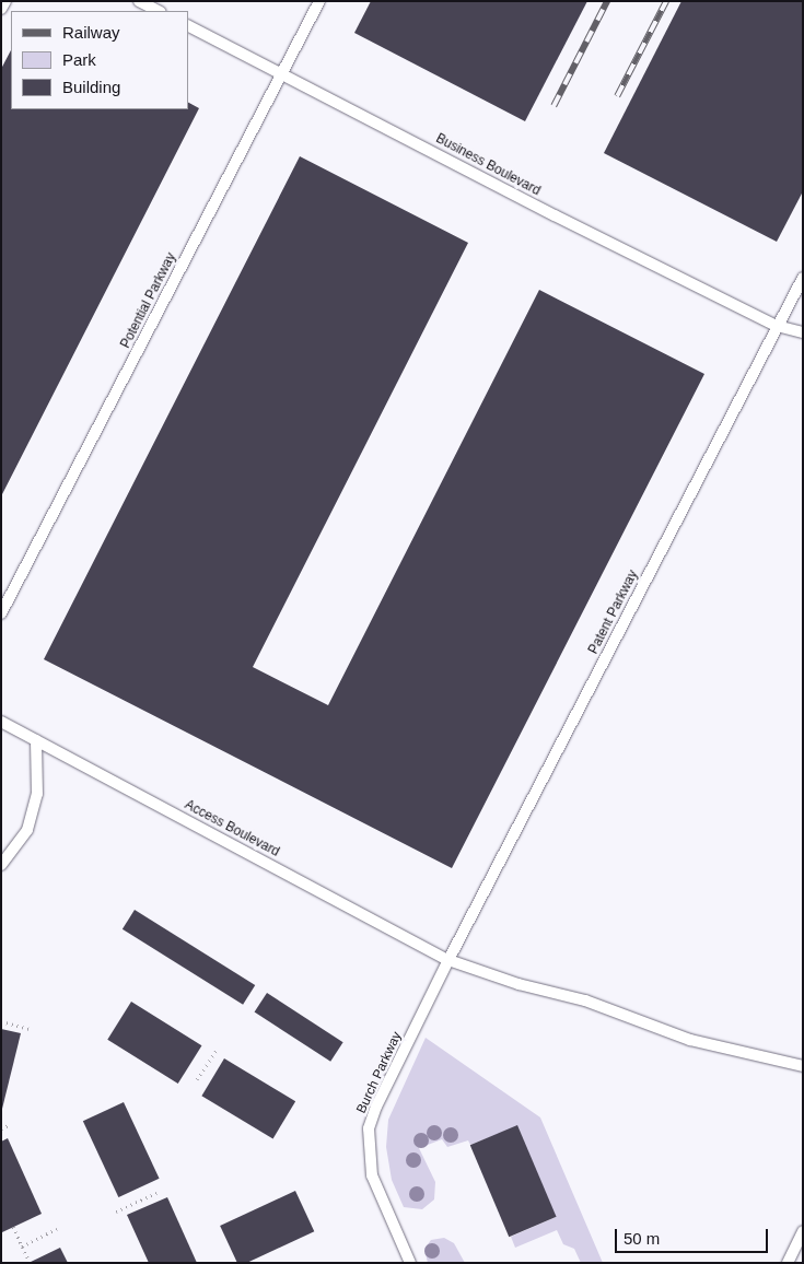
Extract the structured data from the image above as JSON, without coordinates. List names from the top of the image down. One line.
{"streets":{"lane":["Business Boulevard","Potential Parkway","Patent Parkway","Access Boulevard","Burch Parkway"]},"crossings":[["Business Boulevard","Potential Parkway"],["Business Boulevard","Patent Parkway"],["Patent Parkway","Access Boulevard"],["Patent Parkway","Burch Parkway"],["Access Boulevard","Burch Parkway"]],"legend":["Railway","Park","Building"],"scale_bar":"50 m"}
